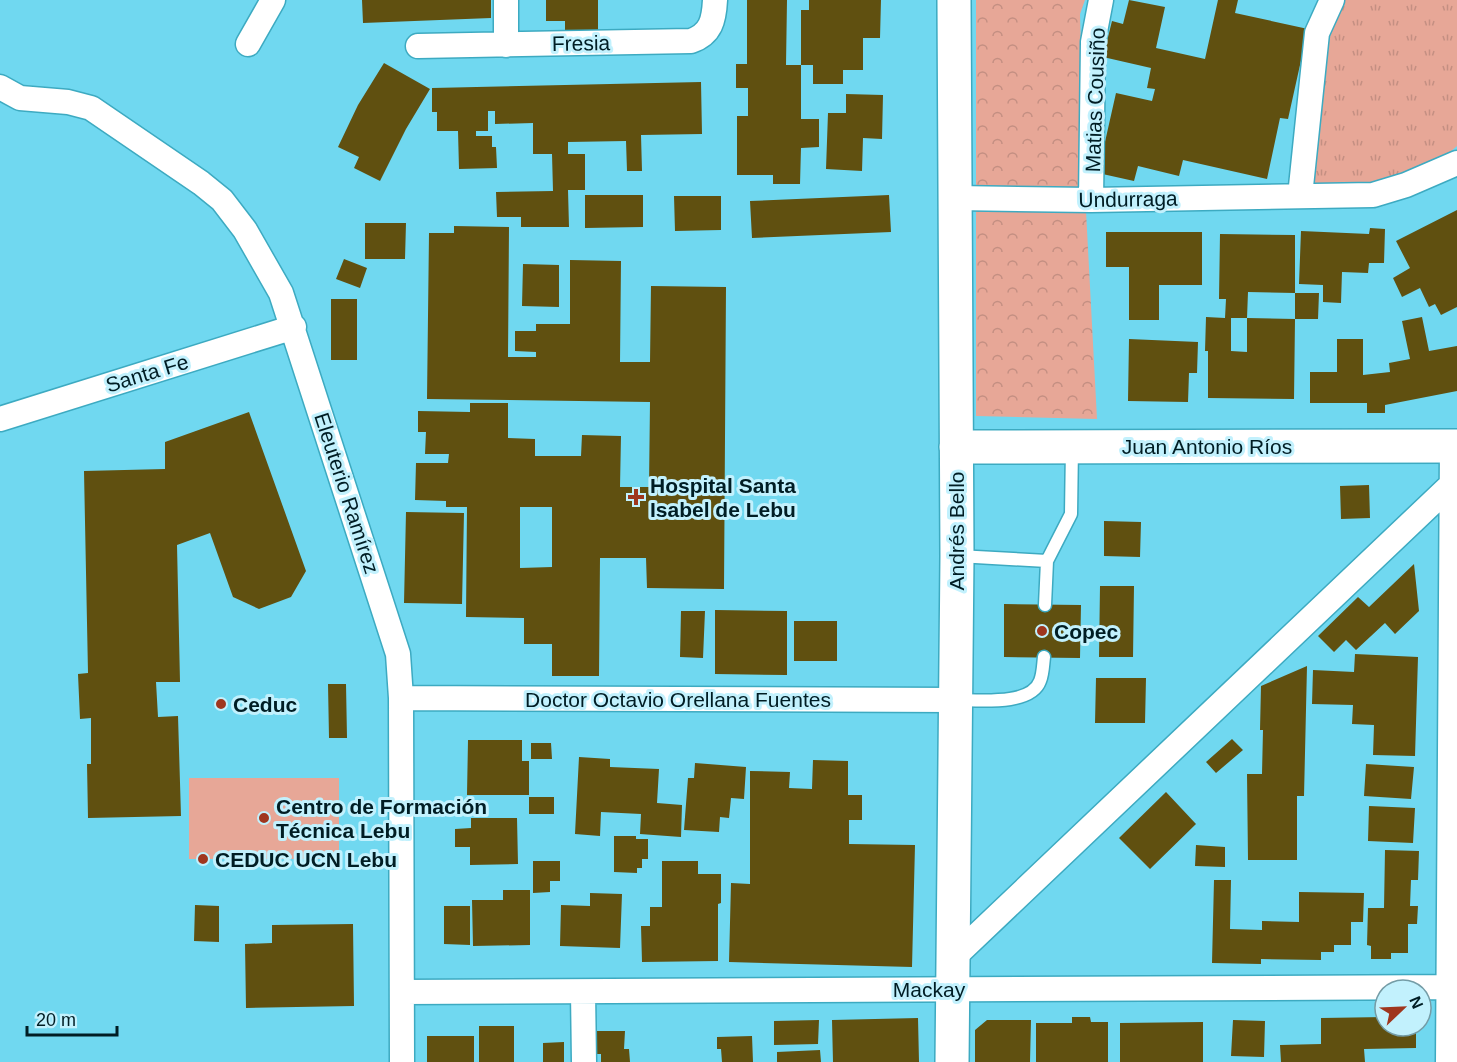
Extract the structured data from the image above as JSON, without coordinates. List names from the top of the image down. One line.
{"streets":{"main road":["Juan Antonio Ríos","Andrés Bello"],"street":["Fresia","Matias Cousiño","Undurraga","Santa Fe","Eleuterio Ramírez","Doctor Octavio Orellana Fuentes","Mackay"]},"crossings":[["Matias Cousiño","Undurraga"],["Undurraga","Andrés Bello"],["Santa Fe","Eleuterio Ramírez"],["Juan Antonio Ríos","Andrés Bello"],["Eleuterio Ramírez","Doctor Octavio Orellana Fuentes"],["Eleuterio Ramírez","Mackay"],["Andrés Bello","Doctor Octavio Orellana Fuentes"],["Andrés Bello","Mackay"]],"places":{"health":["Hospital Santa Isabel de Lebu"],"other":["Copec","Ceduc","Centro de Formación Técnica Lebu","CEDUC UCN Lebu"]},"scale_bar":"20 m","north":"top right"}
